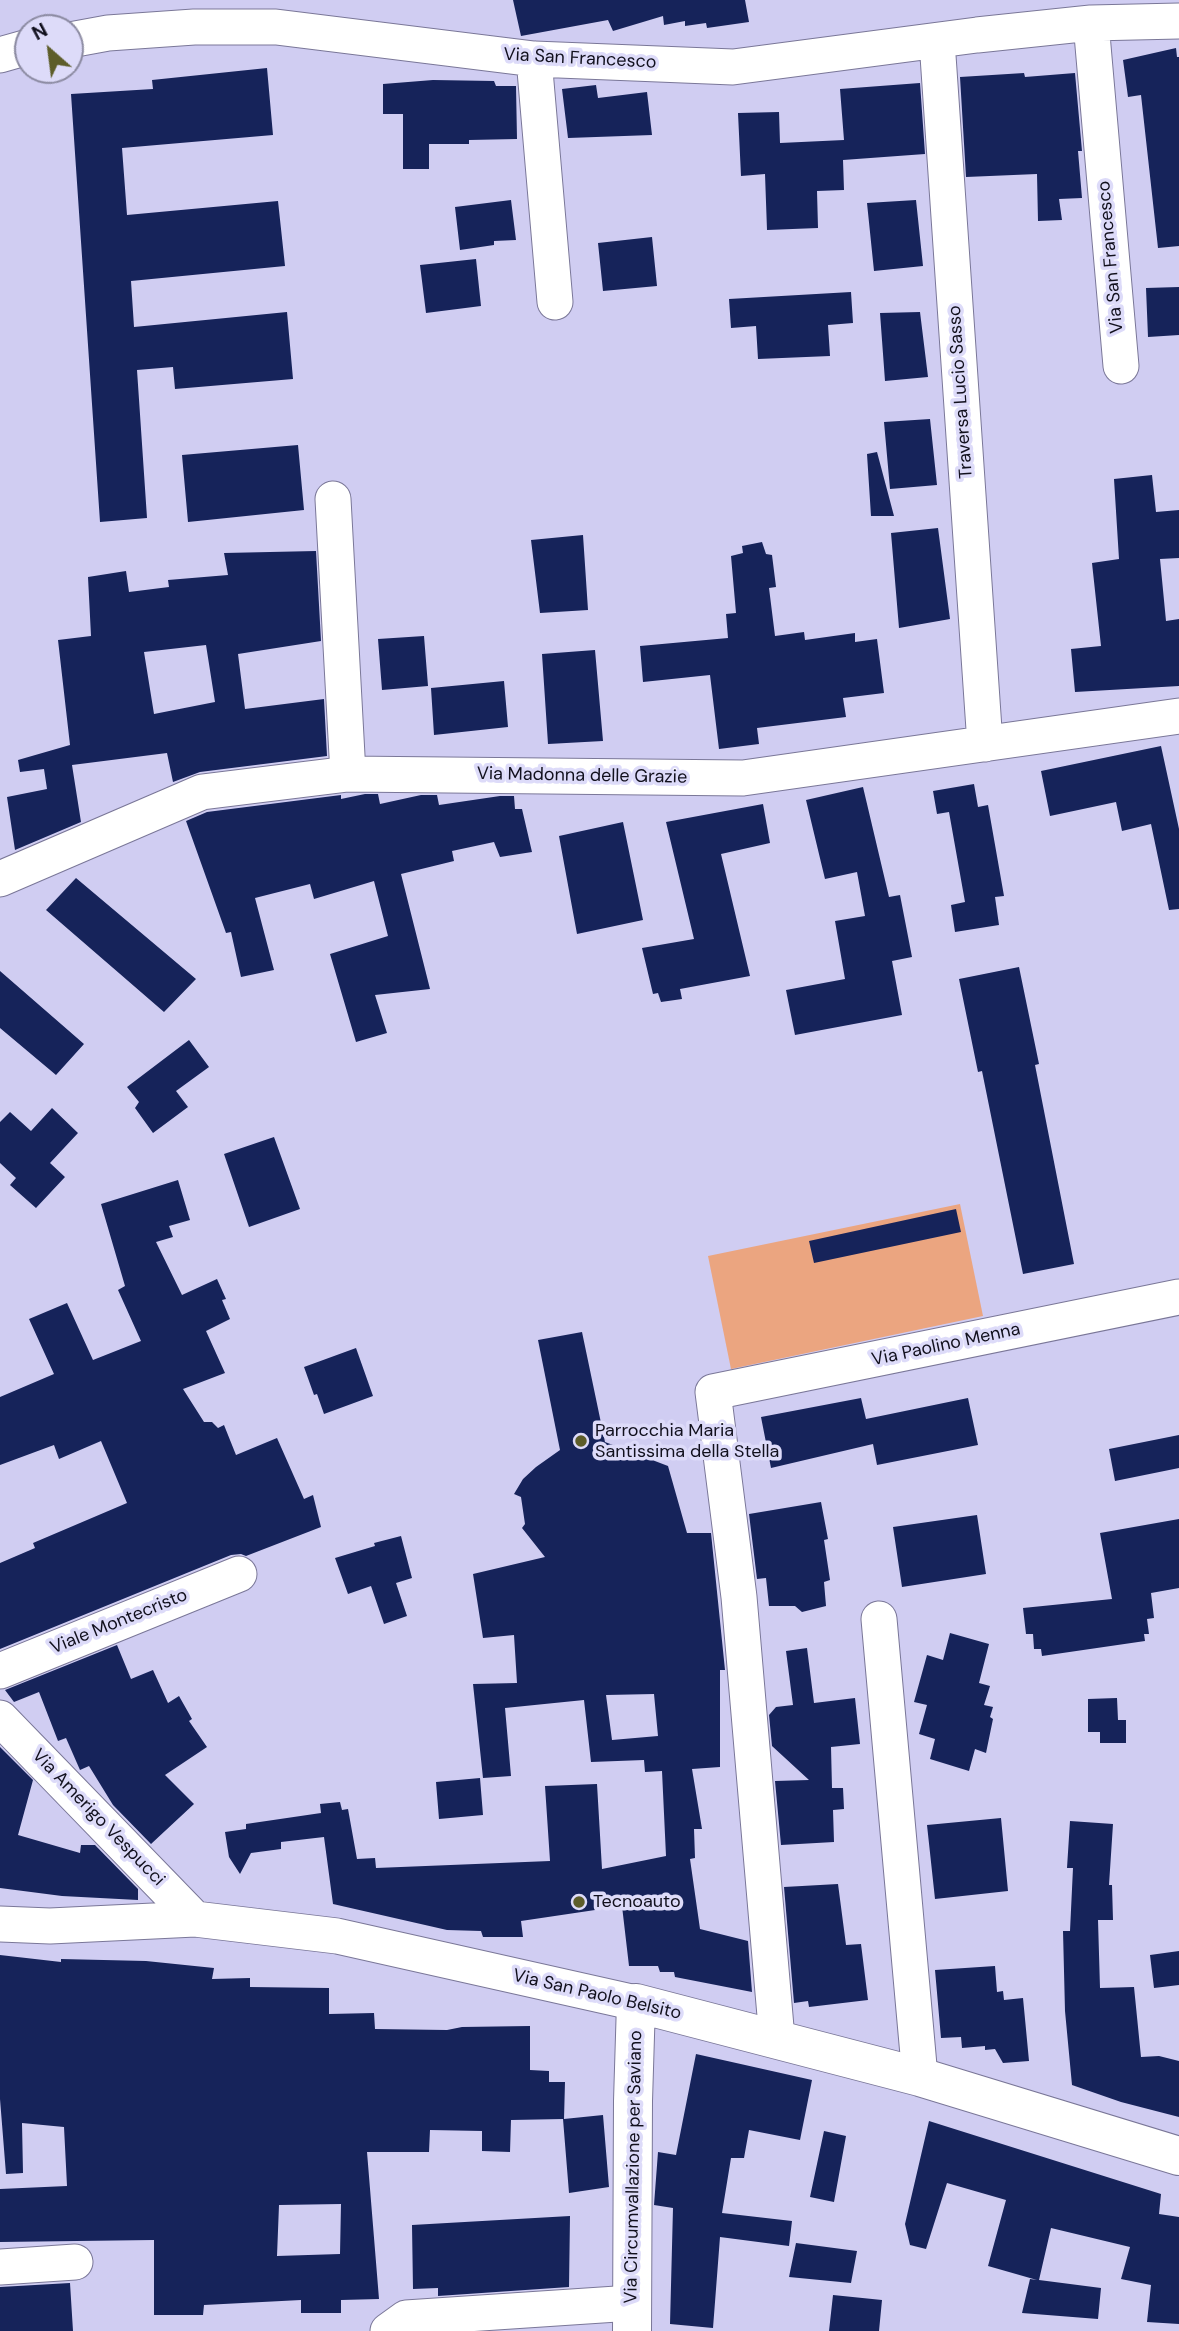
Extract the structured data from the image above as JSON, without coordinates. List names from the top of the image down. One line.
{"streets":{"main road":["Via San Paolo Belsito","Via Circumvallazione per Saviano"],"street":["Via San Francesco","Traversa Lucio Sasso","Via Madonna delle Grazie","Via Paolino Menna","Viale Montecristo","Via Amerigo Vespucci"]},"crossings":[["Via San Francesco","Traversa Lucio Sasso"],["Traversa Lucio Sasso","Via Madonna delle Grazie"],["Via Paolino Menna","Via San Paolo Belsito"],["Via Amerigo Vespucci","Via San Paolo Belsito"],["Via San Paolo Belsito","Via Circumvallazione per Saviano"]],"places":["Parrocchia Maria Santissima della Stella","Tecnoauto"],"north":"top left"}
